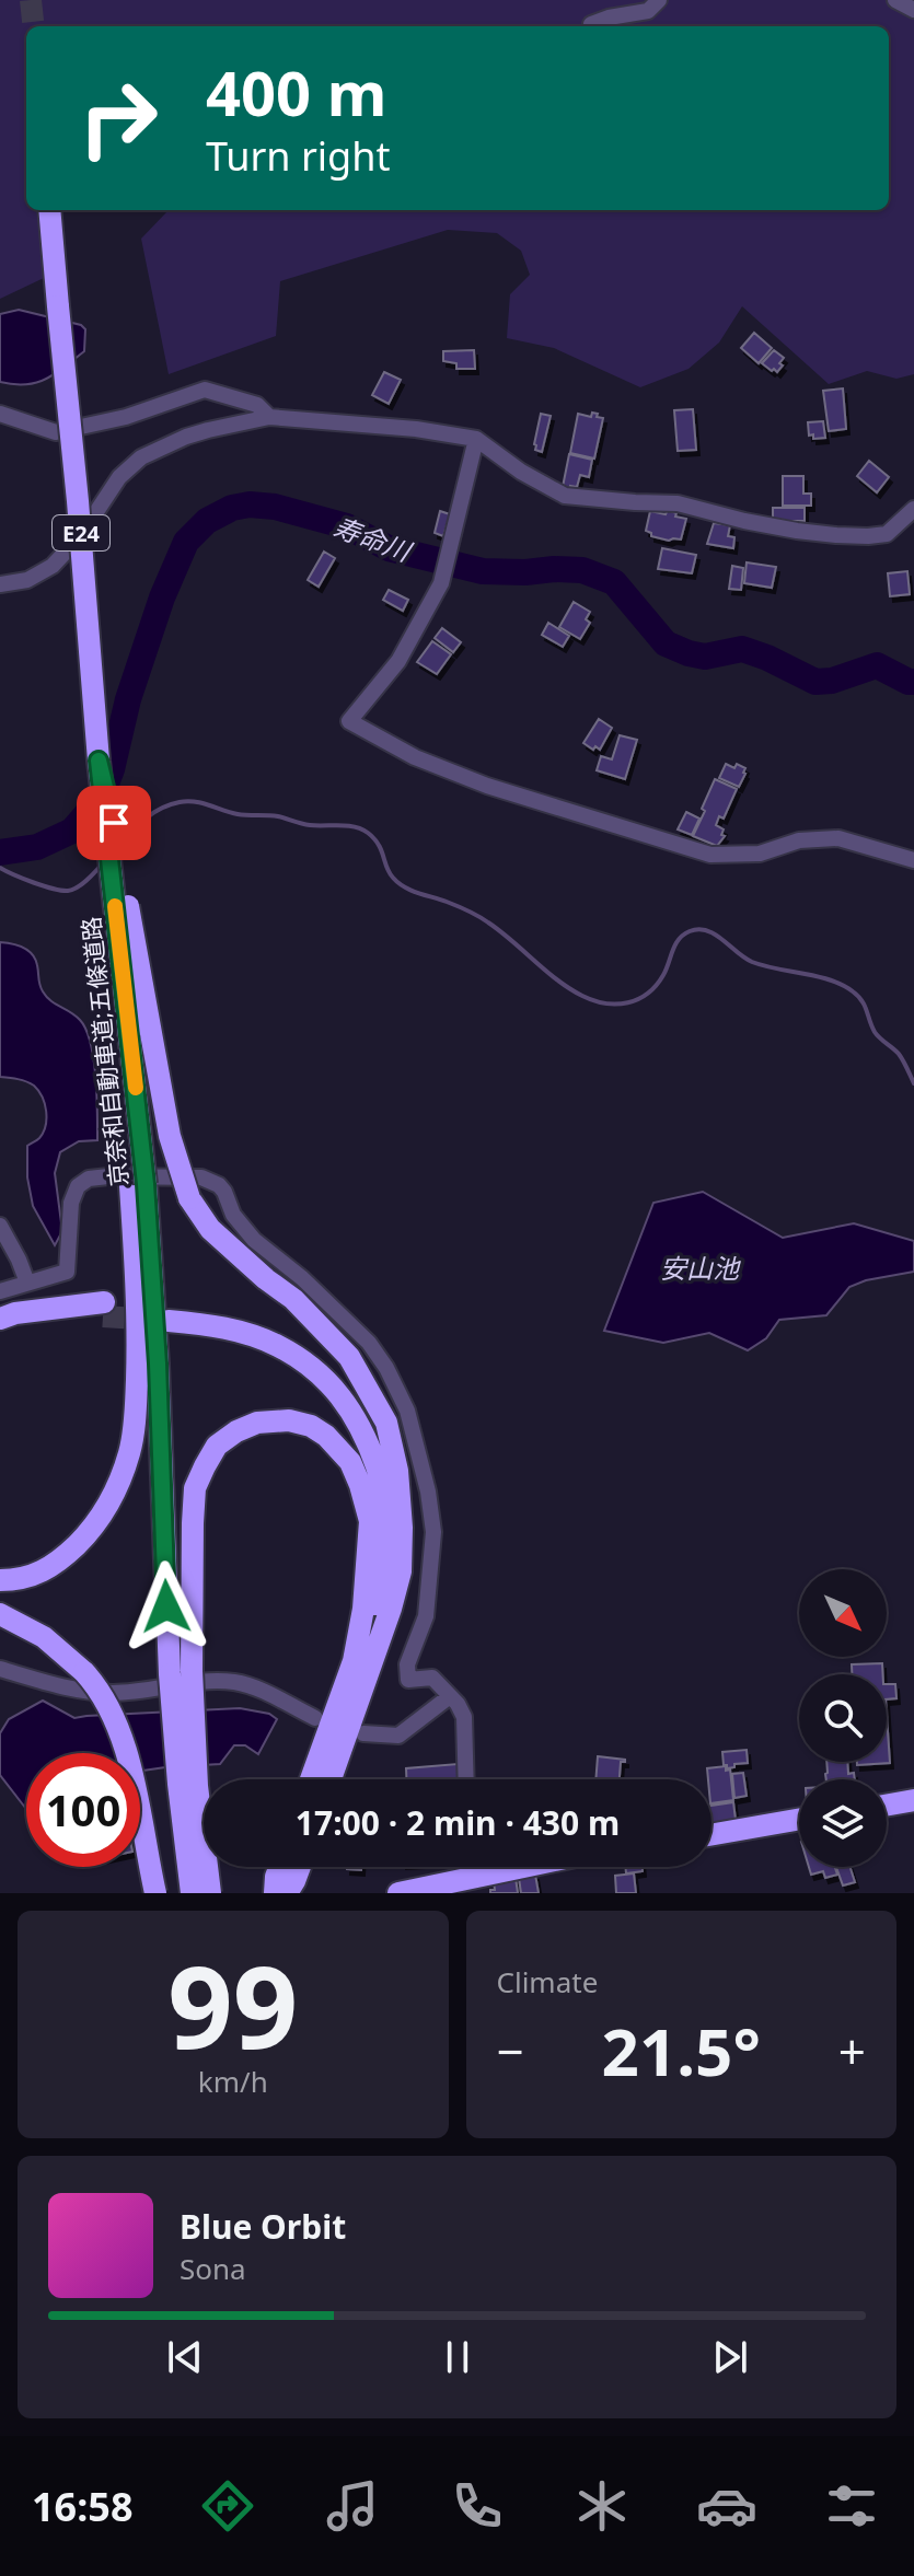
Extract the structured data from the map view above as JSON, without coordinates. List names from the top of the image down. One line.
{"streets":{"highway":["E24","京奈和自動車道;五條道路"]},"water":["寿命川","安山池"],"north":"bottom right","page":{"turn":["400 m","Turn right"],"limit":"100","trip":"17:00 · 2 min · 430 m","tile":[["99","km/h"],"Climate"],"heat":["−","21.5°","+"],"song":["Blue Orbit","Sona"],"tabs":"16:58"}}
